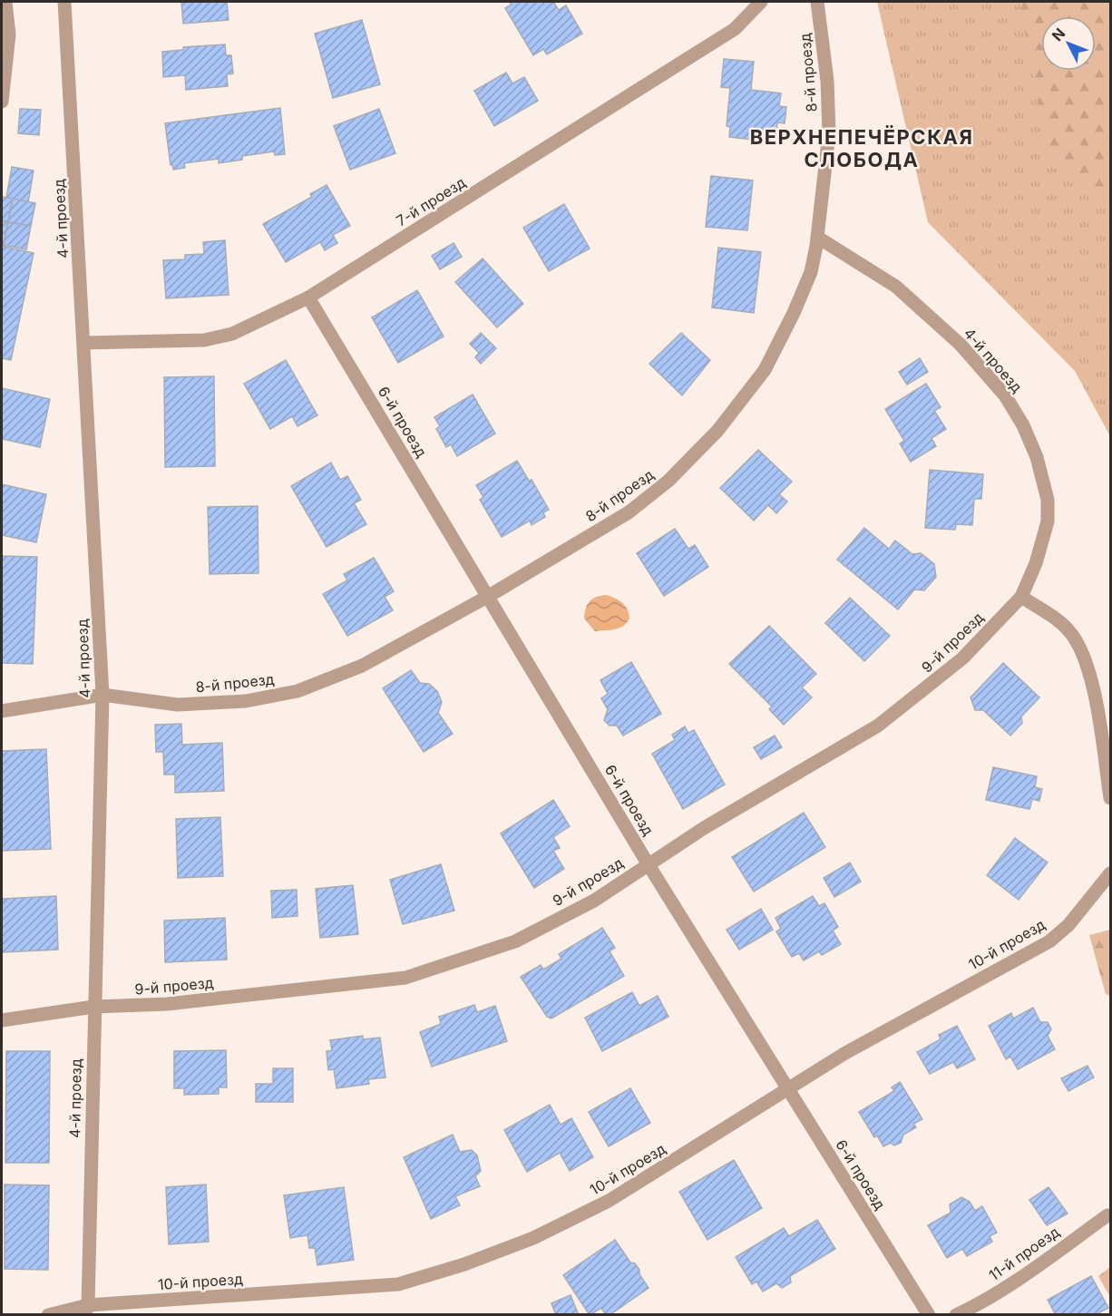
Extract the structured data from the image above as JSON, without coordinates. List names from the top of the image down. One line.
{"streets":{"street":["8-й проезд","7-й проезд","4-й проезд","6-й проезд","9-й проезд","10-й проезд","11-й проезд"]},"crossings":[["8-й проезд","4-й проезд"],["8-й проезд","6-й проезд"],["7-й проезд","4-й проезд"],["7-й проезд","6-й проезд"],["4-й проезд","9-й проезд"],["4-й проезд","10-й проезд"],["6-й проезд","9-й проезд"],["6-й проезд","10-й проезд"]],"districts":["ВЕРХНЕПЕЧЁРСКАЯ СЛОБОДА"],"north":"top left"}
